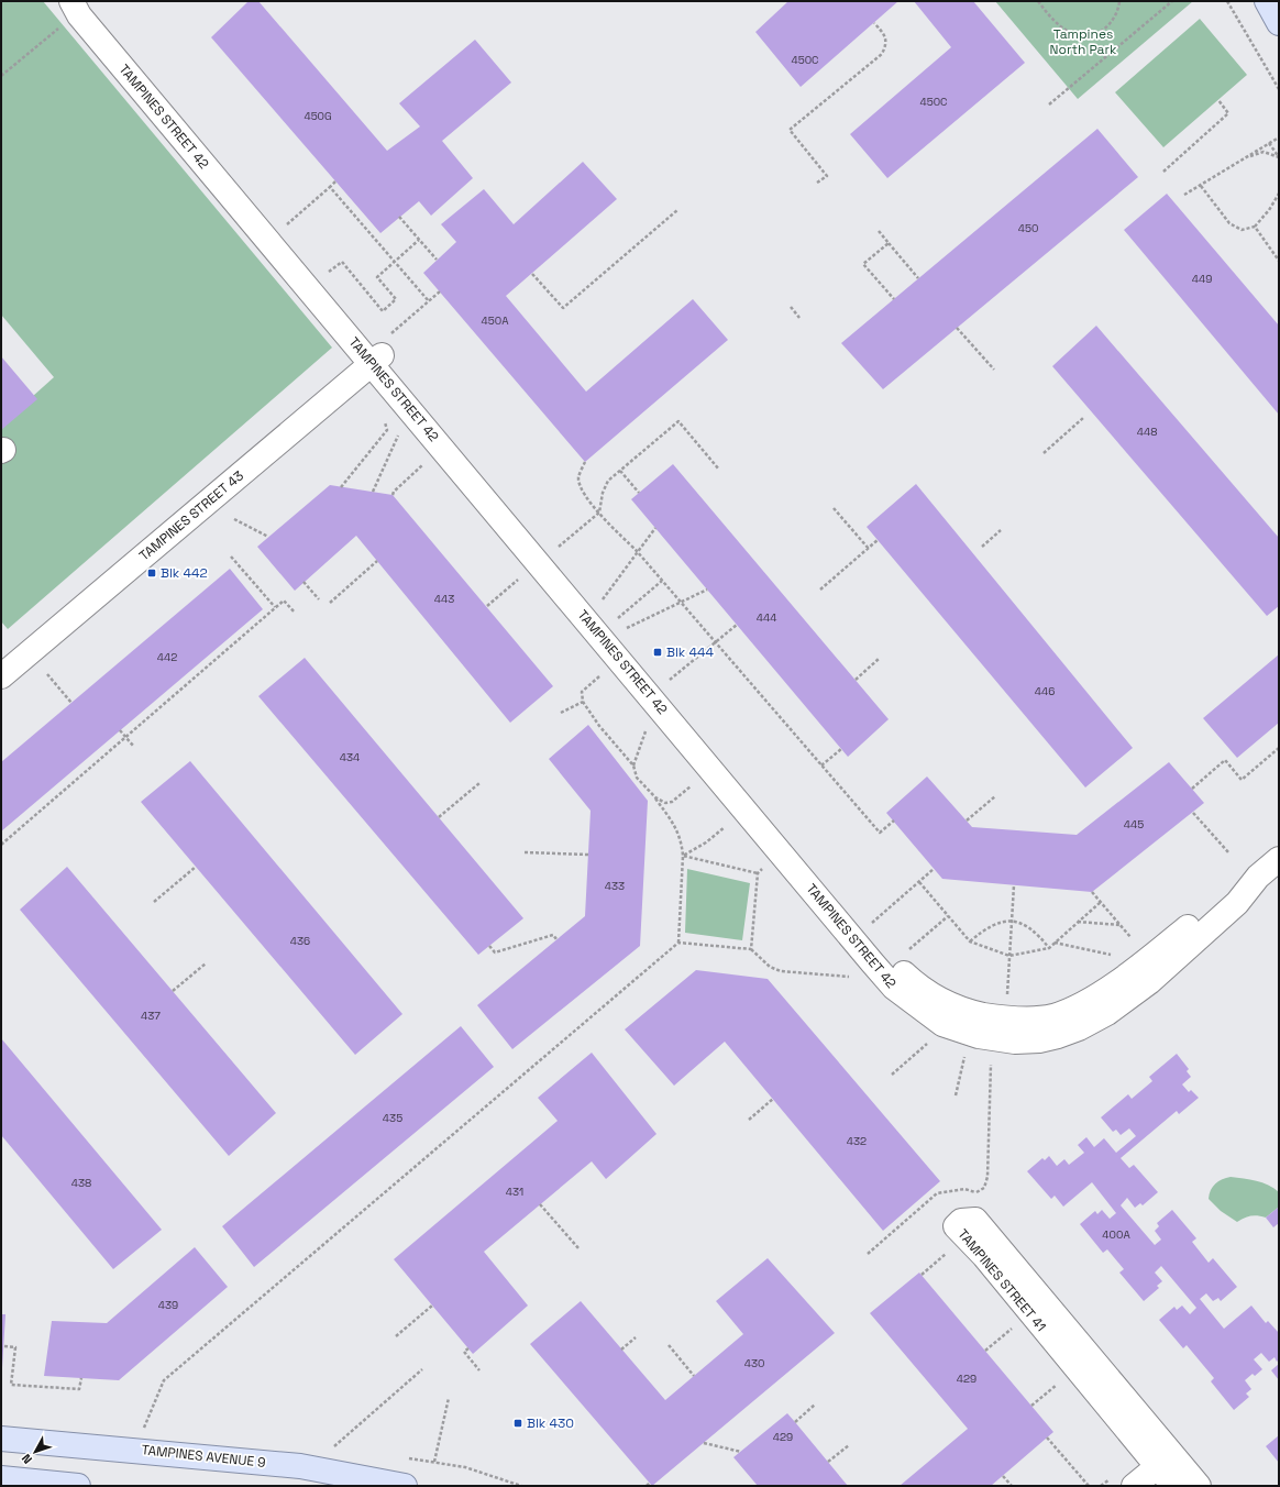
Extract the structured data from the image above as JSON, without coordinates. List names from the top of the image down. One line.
{"streets":{"main road":["TAMPINES AVENUE 9"],"street":["TAMPINES STREET 42","TAMPINES STREET 43","TAMPINES STREET 41"]},"crossings":[["TAMPINES STREET 42","TAMPINES STREET 43"]],"parks":["Tampines North Park"],"places":{"transit":["Blk 442","Blk 444","Blk 430"]},"house_numbers":["450C","450C","450G","450","449","450A","448","443","444","442","446","434","445","433","436","437","435","432","438","431","400A","439","430","429","429"],"north":"bottom left"}
